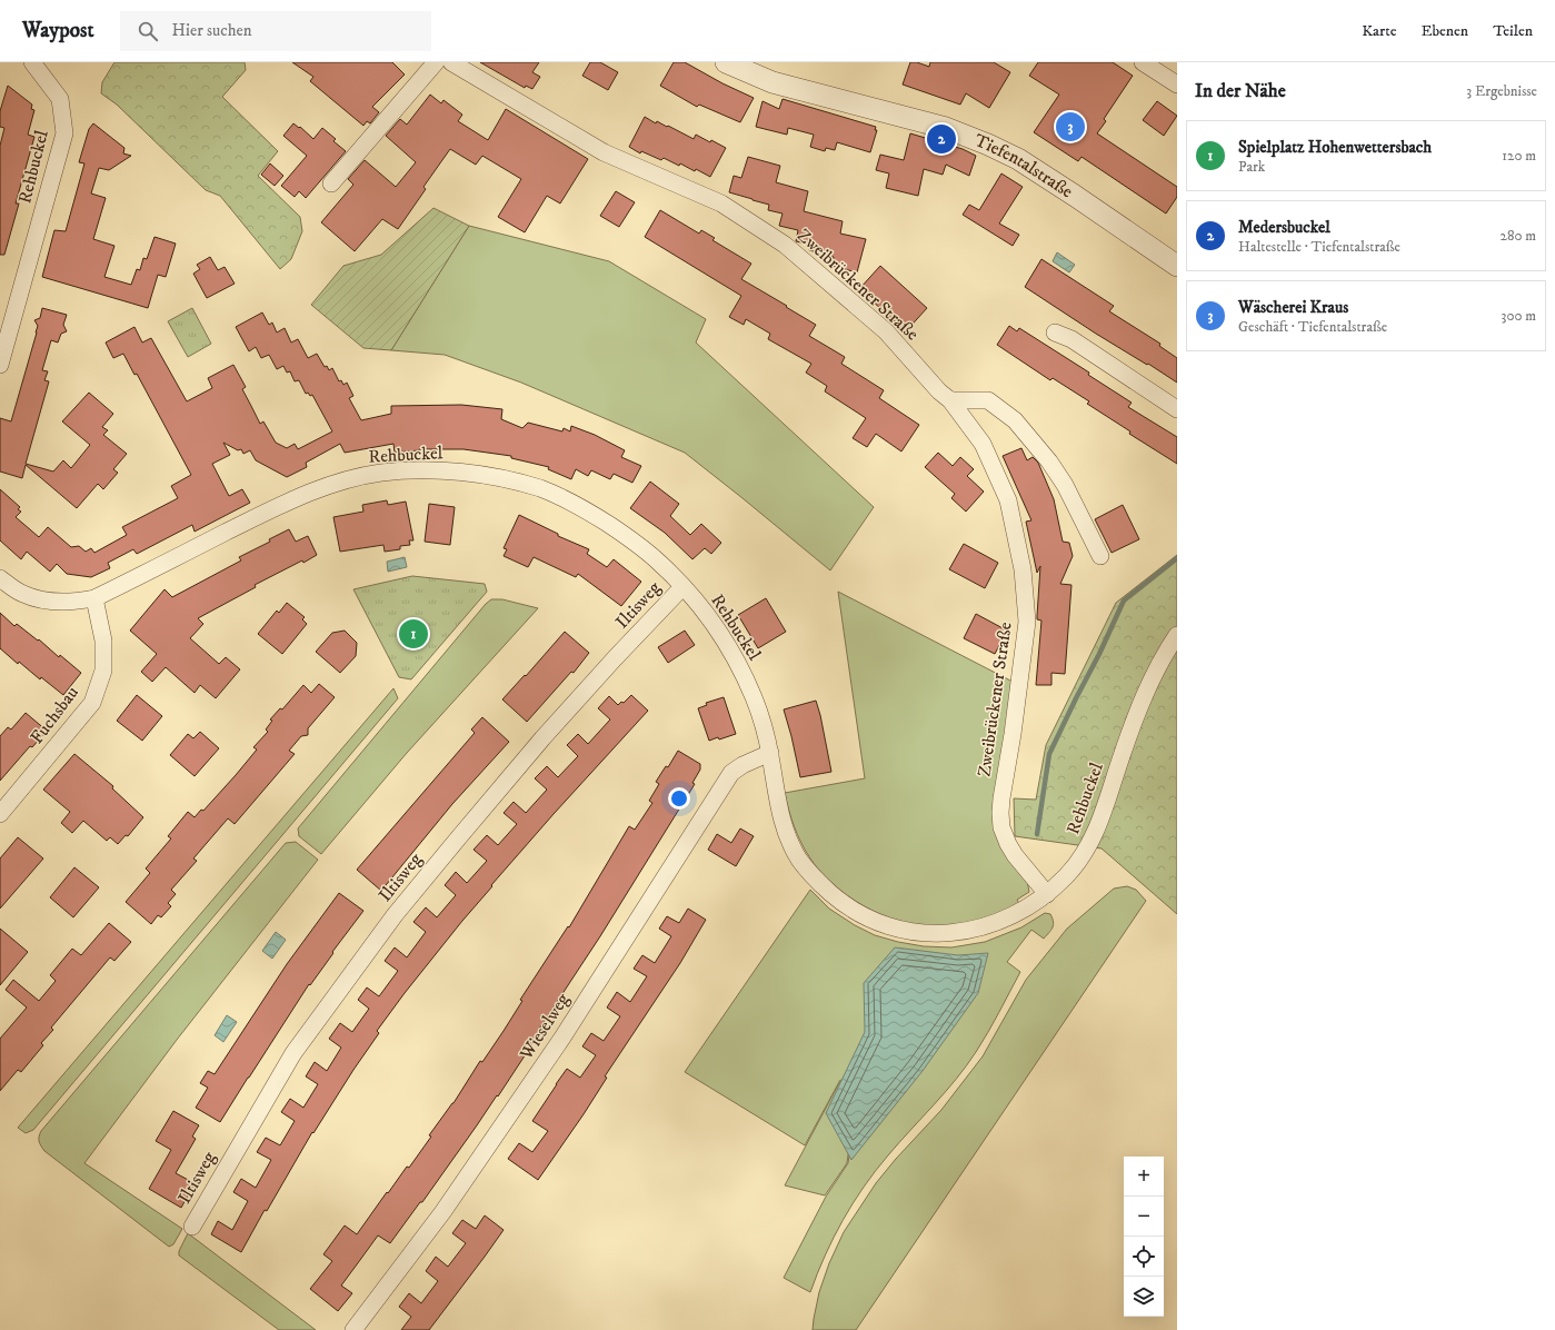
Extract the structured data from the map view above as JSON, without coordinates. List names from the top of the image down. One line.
{"streets":{"street":["Rehbuckel","Tiefentalstraße","Zweibrückener Straße","Iltisweg","Fuchsbau","Wieselweg"]},"crossings":[["Rehbuckel","Zweibrückener Straße"],["Rehbuckel","Iltisweg"],["Rehbuckel","Fuchsbau"],["Rehbuckel","Wieselweg"]],"page":{"header":"Waypost","search":"Hier suchen","nav":["Karte","Ebenen","Teilen"],"heading":["In der Nähe","3 Ergebnisse"],"pins":["3","2","1"],"list":[{"mark":"1","name":"Spielplatz Hohenwettersbach","note":"Park","value":"120 m"},{"mark":"2","name":"Medersbuckel","note":"Haltestelle · Tiefentalstraße","value":"280 m"},{"mark":"3","name":"Wäscherei Kraus","note":"Geschäft · Tiefentalstraße","value":"300 m"}],"map_buttons":["+","−"]}}
